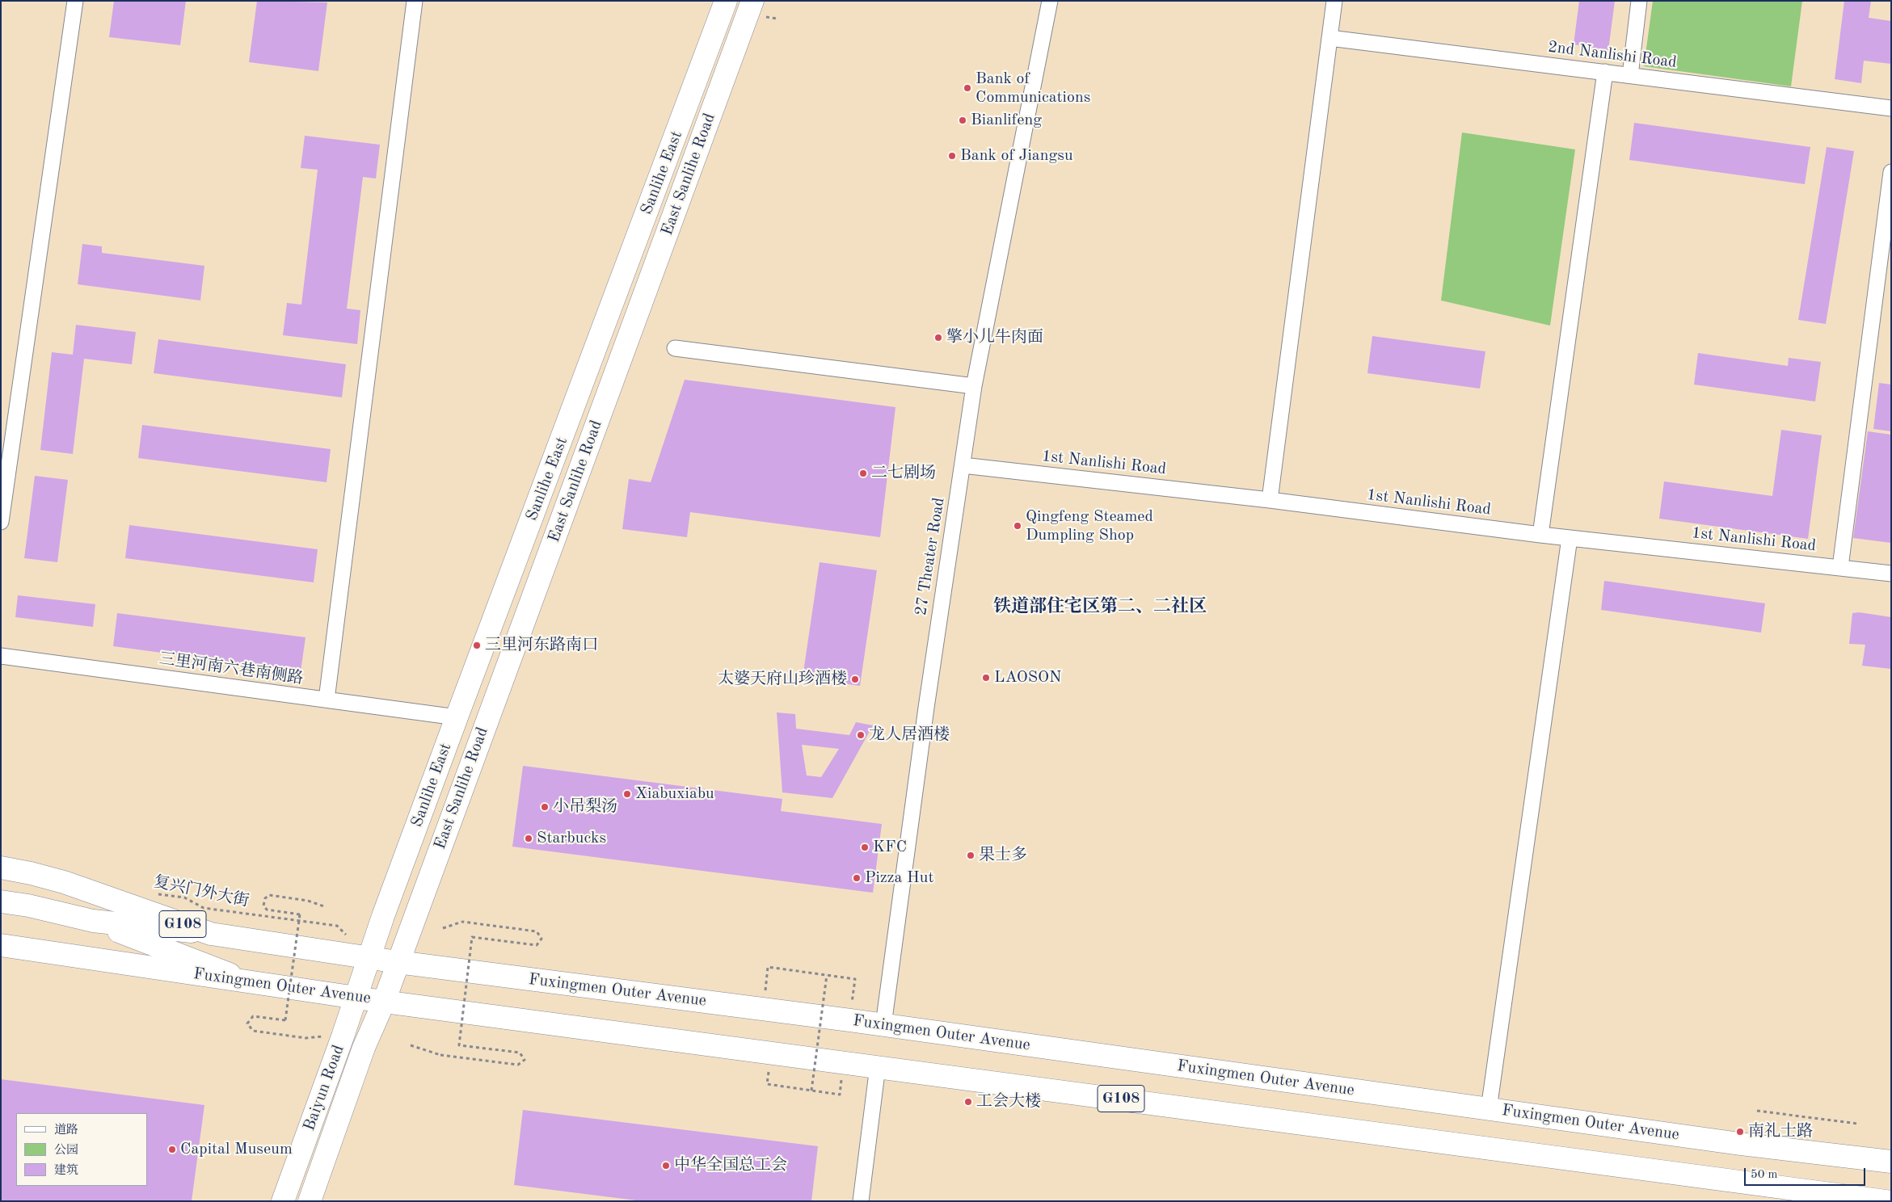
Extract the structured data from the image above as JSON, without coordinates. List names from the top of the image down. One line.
{"streets":{"main road":["Sanlihe East","East Sanlihe Road","G108","Fuxingmen Outer Avenue","Baiyun Road"],"street":["2nd Nanlishi Road","1st Nanlishi Road","27 Theater Road","三里河南六巷南侧路"],"path":["复兴门外大街"]},"crossings":[["Sanlihe East","三里河南六巷南侧路"],["Sanlihe East","Fuxingmen Outer Avenue"],["Sanlihe East","Baiyun Road"],["East Sanlihe Road","Fuxingmen Outer Avenue"],["East Sanlihe Road","Baiyun Road"],["1st Nanlishi Road","27 Theater Road"],["27 Theater Road","Fuxingmen Outer Avenue"],["Fuxingmen Outer Avenue","Baiyun Road"]],"districts":["铁道部住宅区第二、二社区"],"places":["Bank of Communications","Bianlifeng","Bank of Jiangsu","擎小儿牛肉面","二七剧场","Qingfeng Steamed Dumpling Shop","三里河东路南口","LAOSON","太婆天府山珍酒楼","龙人居酒楼","Xiabuxiabu","小吊梨汤","Starbucks","KFC","果士多","Pizza Hut","工会大楼","南礼士路","Capital Museum","中华全国总工会"],"legend":["道路","公园","建筑"],"scale_bar":"50 m"}
